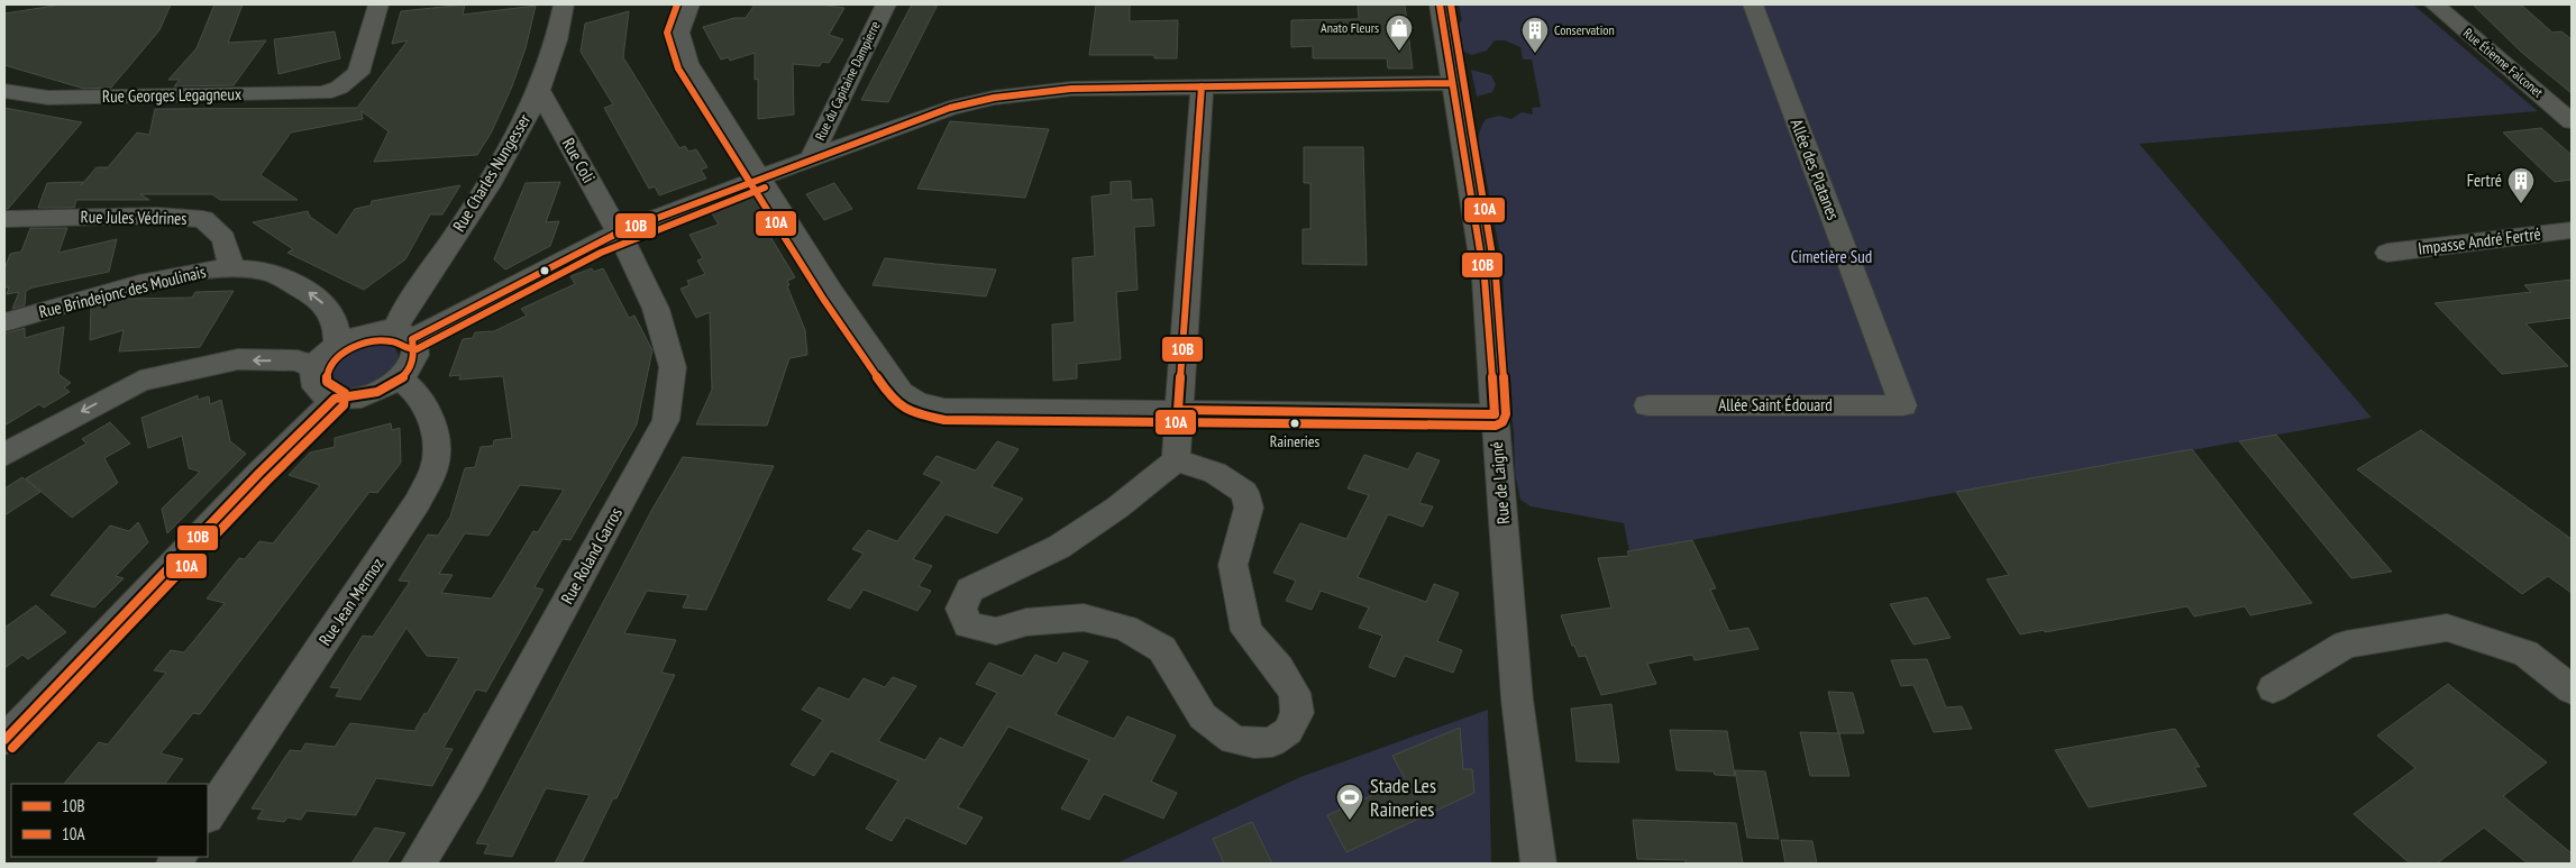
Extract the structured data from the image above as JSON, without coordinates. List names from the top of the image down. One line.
{"streets":{"street":["Rue Étienne Falconet","Rue du Capitaine Dampierre","Rue Georges Legagneux","Rue Coli","Allée des Platanes","Rue Charles Nungesser","Rue Jules Védrines","Impasse André Fertré","Rue Brindejonc des Moulinais","Allée Saint Édouard","Rue de Laigné","Rue Roland Garros","Rue Jean Mermoz"]},"crossings":[["Rue Coli","Rue Charles Nungesser"],["Rue Coli","Rue Roland Garros"],["Allée des Platanes","Allée Saint Édouard"],["Rue Charles Nungesser","Rue Brindejonc des Moulinais"],["Rue Charles Nungesser","Rue Jean Mermoz"],["Rue Jules Védrines","Rue Brindejonc des Moulinais"],["Rue Brindejonc des Moulinais","Rue Jean Mermoz"]],"parks":["Cimetière Sud"],"places":{"shop":["Anato Fleurs"],"building":["Conservation","Fertré"],"other":["Raineries"],"sports":["Stade Les Raineries"]},"lines":["transit line 10B","transit line 10A"],"legend":["10B","10A"]}
